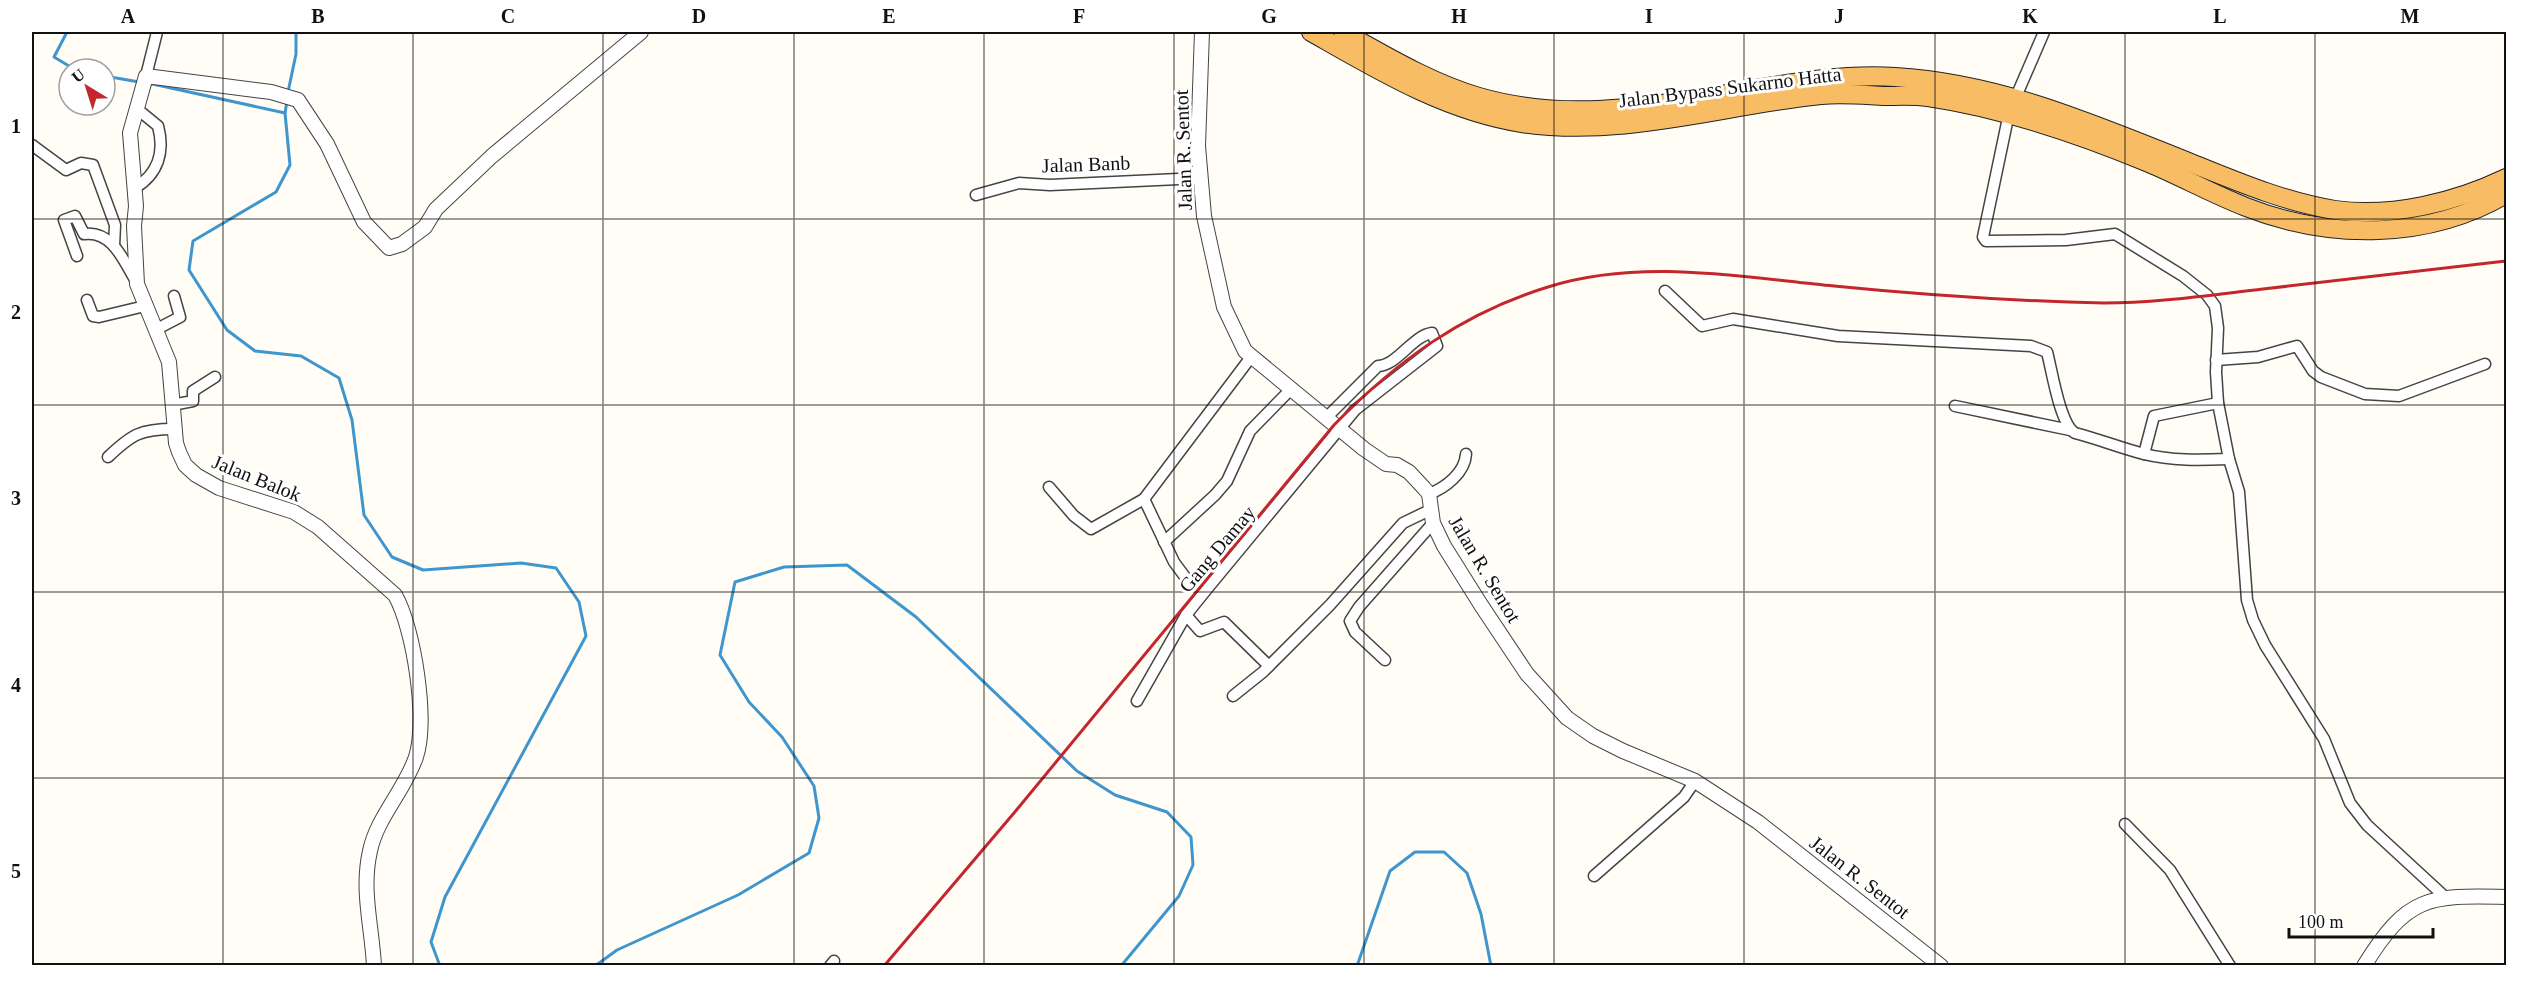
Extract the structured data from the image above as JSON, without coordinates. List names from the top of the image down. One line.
{"streets":{"highway":["Jalan Bypass Sukarno Hatta"],"street":["Jalan R. Sentot","Jalan Banb","Jalan Balok","Gang Damay"]},"crossings":[["Jalan R. Sentot","Jalan Banb"],["Jalan R. Sentot","Gang Damay"]],"scale_bar":"100 m","north":"top left","grid":{"columns":["A","B","C","D","E","F","G","H","I","J","K","L","M"],"rows":["1","2","3","4","5"]}}
